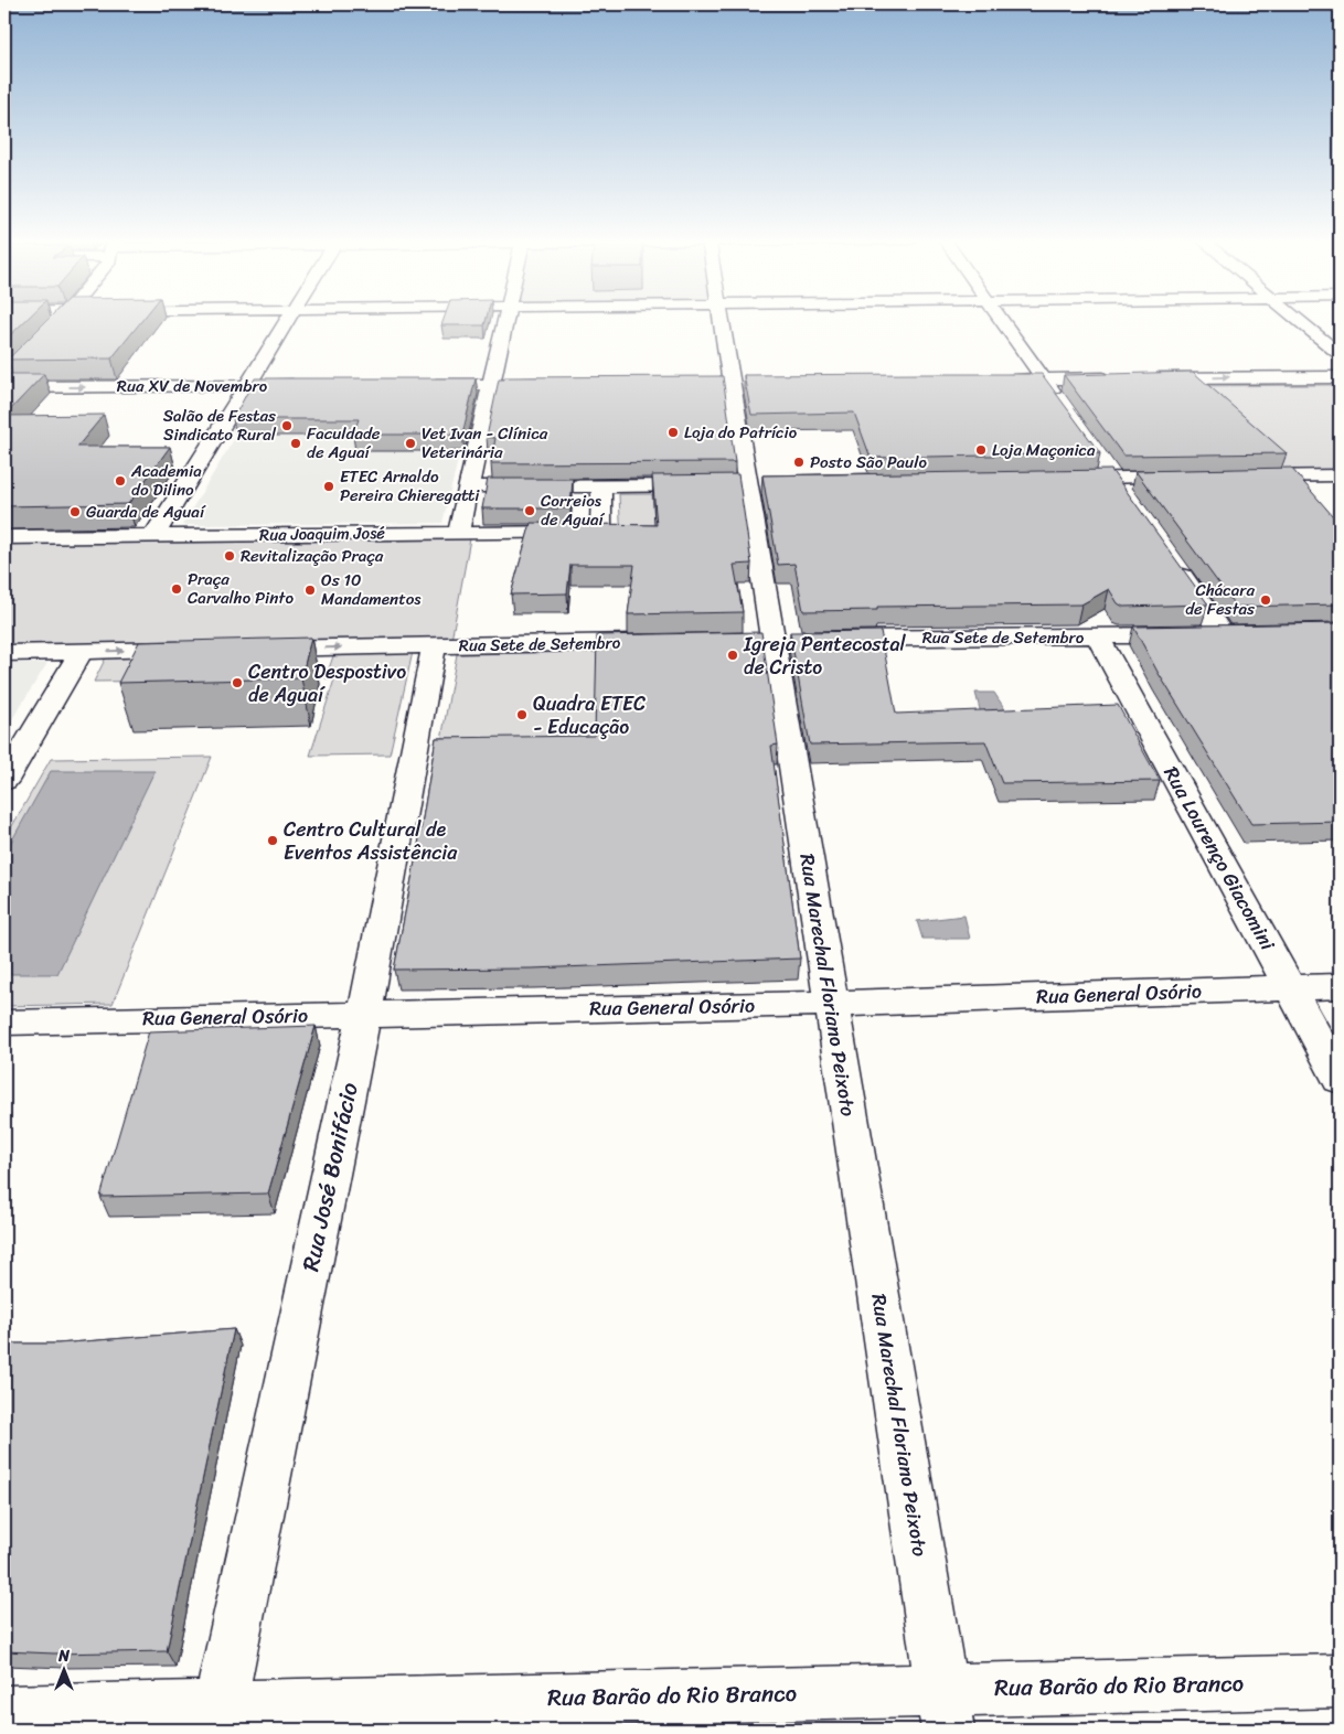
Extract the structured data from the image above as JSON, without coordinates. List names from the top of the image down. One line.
{"streets":{"street":["Rua XV de Novembro","Rua Joaquim José","Rua Sete de Setembro","Rua Lourenço Giacomini","Rua Marechal Floriano Peixoto","Rua General Osório","Rua José Bonifácio","Rua Barão do Rio Branco"]},"crossings":[["Rua Sete de Setembro","Rua Lourenço Giacomini"],["Rua Sete de Setembro","Rua Marechal Floriano Peixoto"],["Rua Sete de Setembro","Rua José Bonifácio"],["Rua Lourenço Giacomini","Rua General Osório"],["Rua Marechal Floriano Peixoto","Rua General Osório"],["Rua Marechal Floriano Peixoto","Rua Barão do Rio Branco"],["Rua General Osório","Rua José Bonifácio"],["Rua José Bonifácio","Rua Barão do Rio Branco"]],"places":["Salão de Festas Sindicato Rural","Loja do Patrício","Faculdade de Aguaí","Vet Ivan - Clínica Veterinária","Loja Maçonica","Posto São Paulo","Academia do Dilino","ETEC Arnaldo Pereira Chieregatti","Correios de Aguaí","Guarda de Aguaí","Revitalização Praça","Praça Carvalho Pinto","Os 10 Mandamentos","Chácara de Festas","Igreja Pentecostal de Cristo","Centro Despostivo de Aguaí","Quadra ETEC - Educação","Centro Cultural de Eventos Assistência"],"north":"top"}
